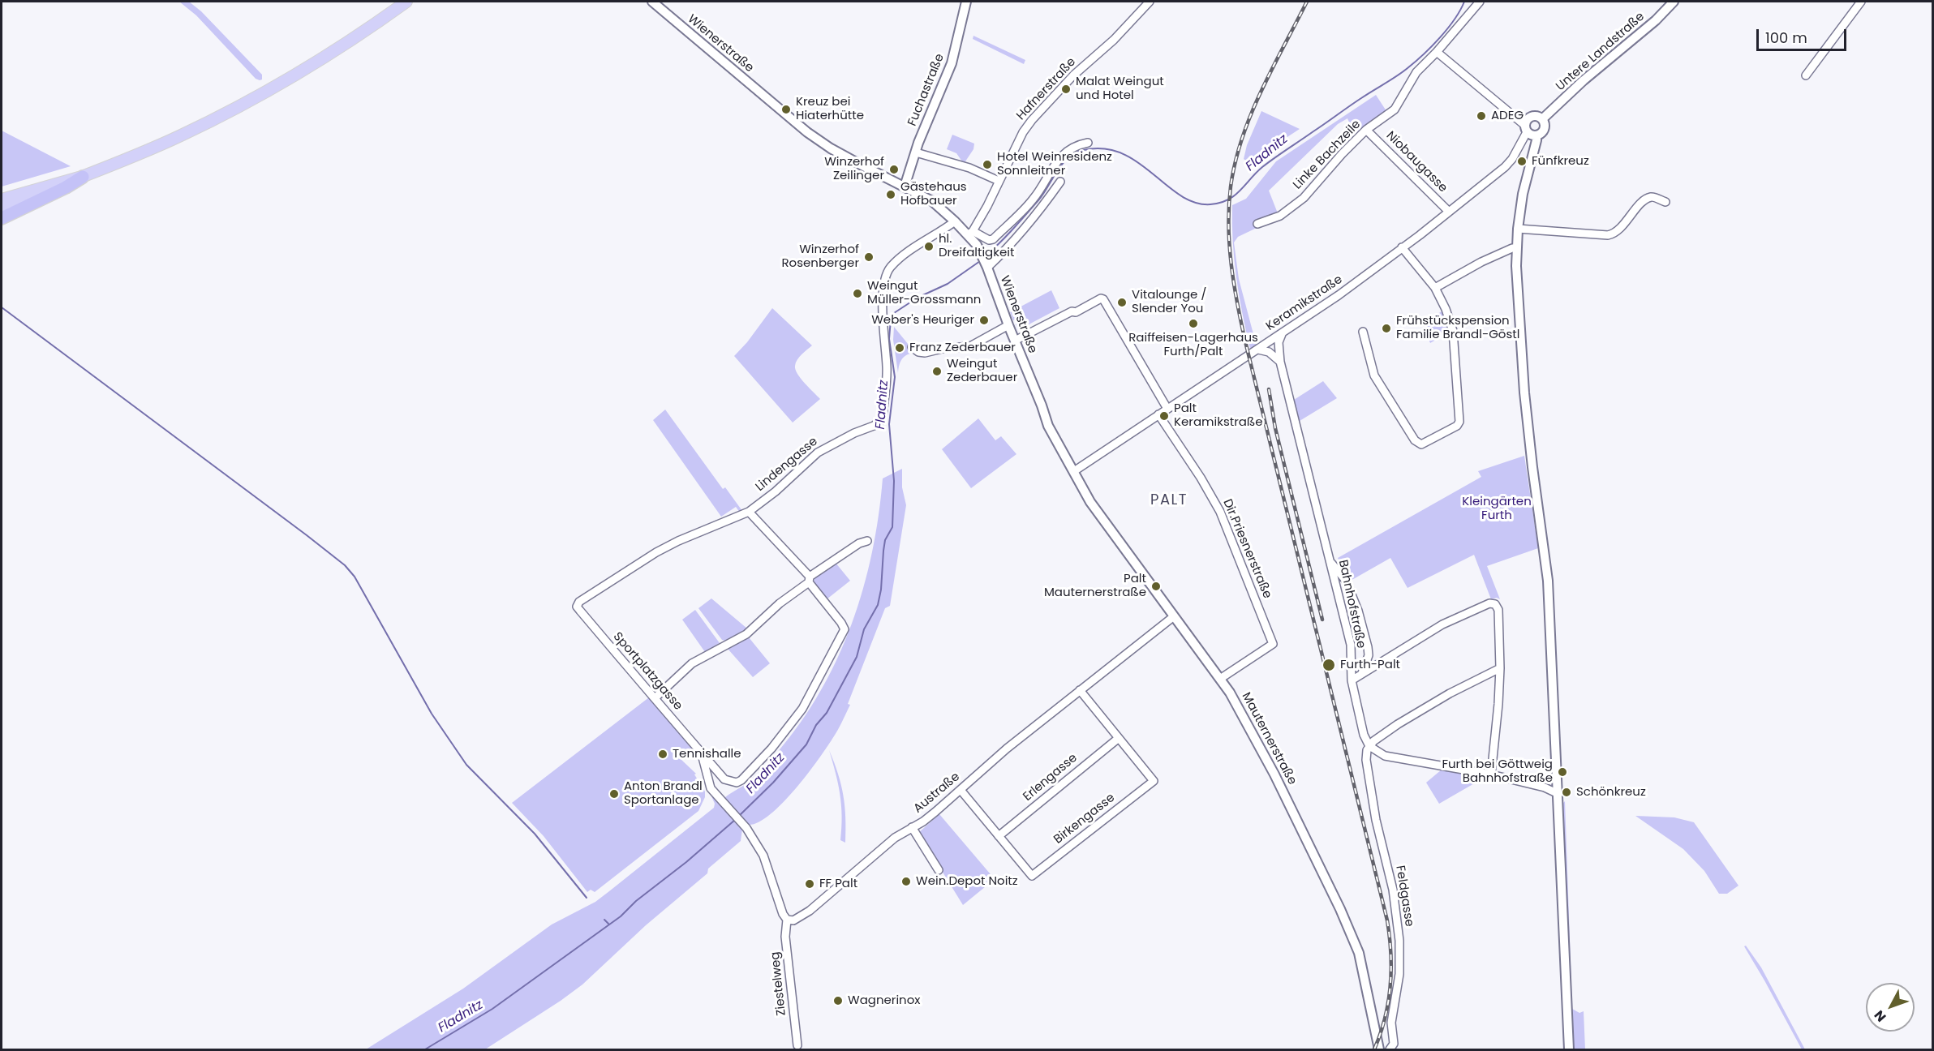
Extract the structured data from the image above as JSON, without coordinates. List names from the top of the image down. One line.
{"streets":{"street":["Wienerstraße","Untere Landstraße","Hafnerstraße","Fuchastraße","Linke Bachzeile","Niobaugasse","Keramikstraße","Lindengasse","Dir.Priesnerstraße","Bahnhofstraße","Sportplatzgasse","Mauternerstraße","Erlengasse","Austraße","Birkengasse","Feldgasse","Ziestelweg"]},"crossings":[["Wienerstraße","Hafnerstraße"],["Wienerstraße","Fuchastraße"],["Wienerstraße","Keramikstraße"],["Wienerstraße","Lindengasse"],["Wienerstraße","Mauternerstraße"],["Untere Landstraße","Keramikstraße"],["Linke Bachzeile","Niobaugasse"],["Niobaugasse","Keramikstraße"],["Keramikstraße","Dir.Priesnerstraße"],["Keramikstraße","Bahnhofstraße"],["Keramikstraße","Mauternerstraße"],["Lindengasse","Sportplatzgasse"],["Dir.Priesnerstraße","Mauternerstraße"],["Bahnhofstraße","Feldgasse"],["Sportplatzgasse","Austraße"],["Sportplatzgasse","Ziestelweg"],["Mauternerstraße","Austraße"],["Erlengasse","Birkengasse"],["Austraße","Ziestelweg"]],"districts":["PALT"],"water":["Fladnitz"],"parks":["Kleingärten Furth"],"places":["Malat Weingut und Hotel","Kreuz bei Hiaterhütte","ADEG","Fünfkreuz","Hotel Weinresidenz Sonnleitner","Winzerhof Zeilinger","Gästehaus Hofbauer","hl. Dreifaltigkeit","Winzerhof Rosenberger","Weingut Müller-Grossmann","Vitalounge / Slender You","Weber's Heuriger","Raiffeisen-Lagerhaus Furth/Palt","Frühstückspension Familie Brandl-Göstl","Franz Zederbauer","Weingut Zederbauer","Palt Keramikstraße","Palt Mauternerstraße","Furth-Palt","Tennishalle","Furth bei Göttweig Bahnhofstraße","Schönkreuz","Anton Brandl Sportanlage","Wein.Depot Noitz","FF Palt","Wagnerinox"],"scale_bar":"100 m","north":"bottom left"}
